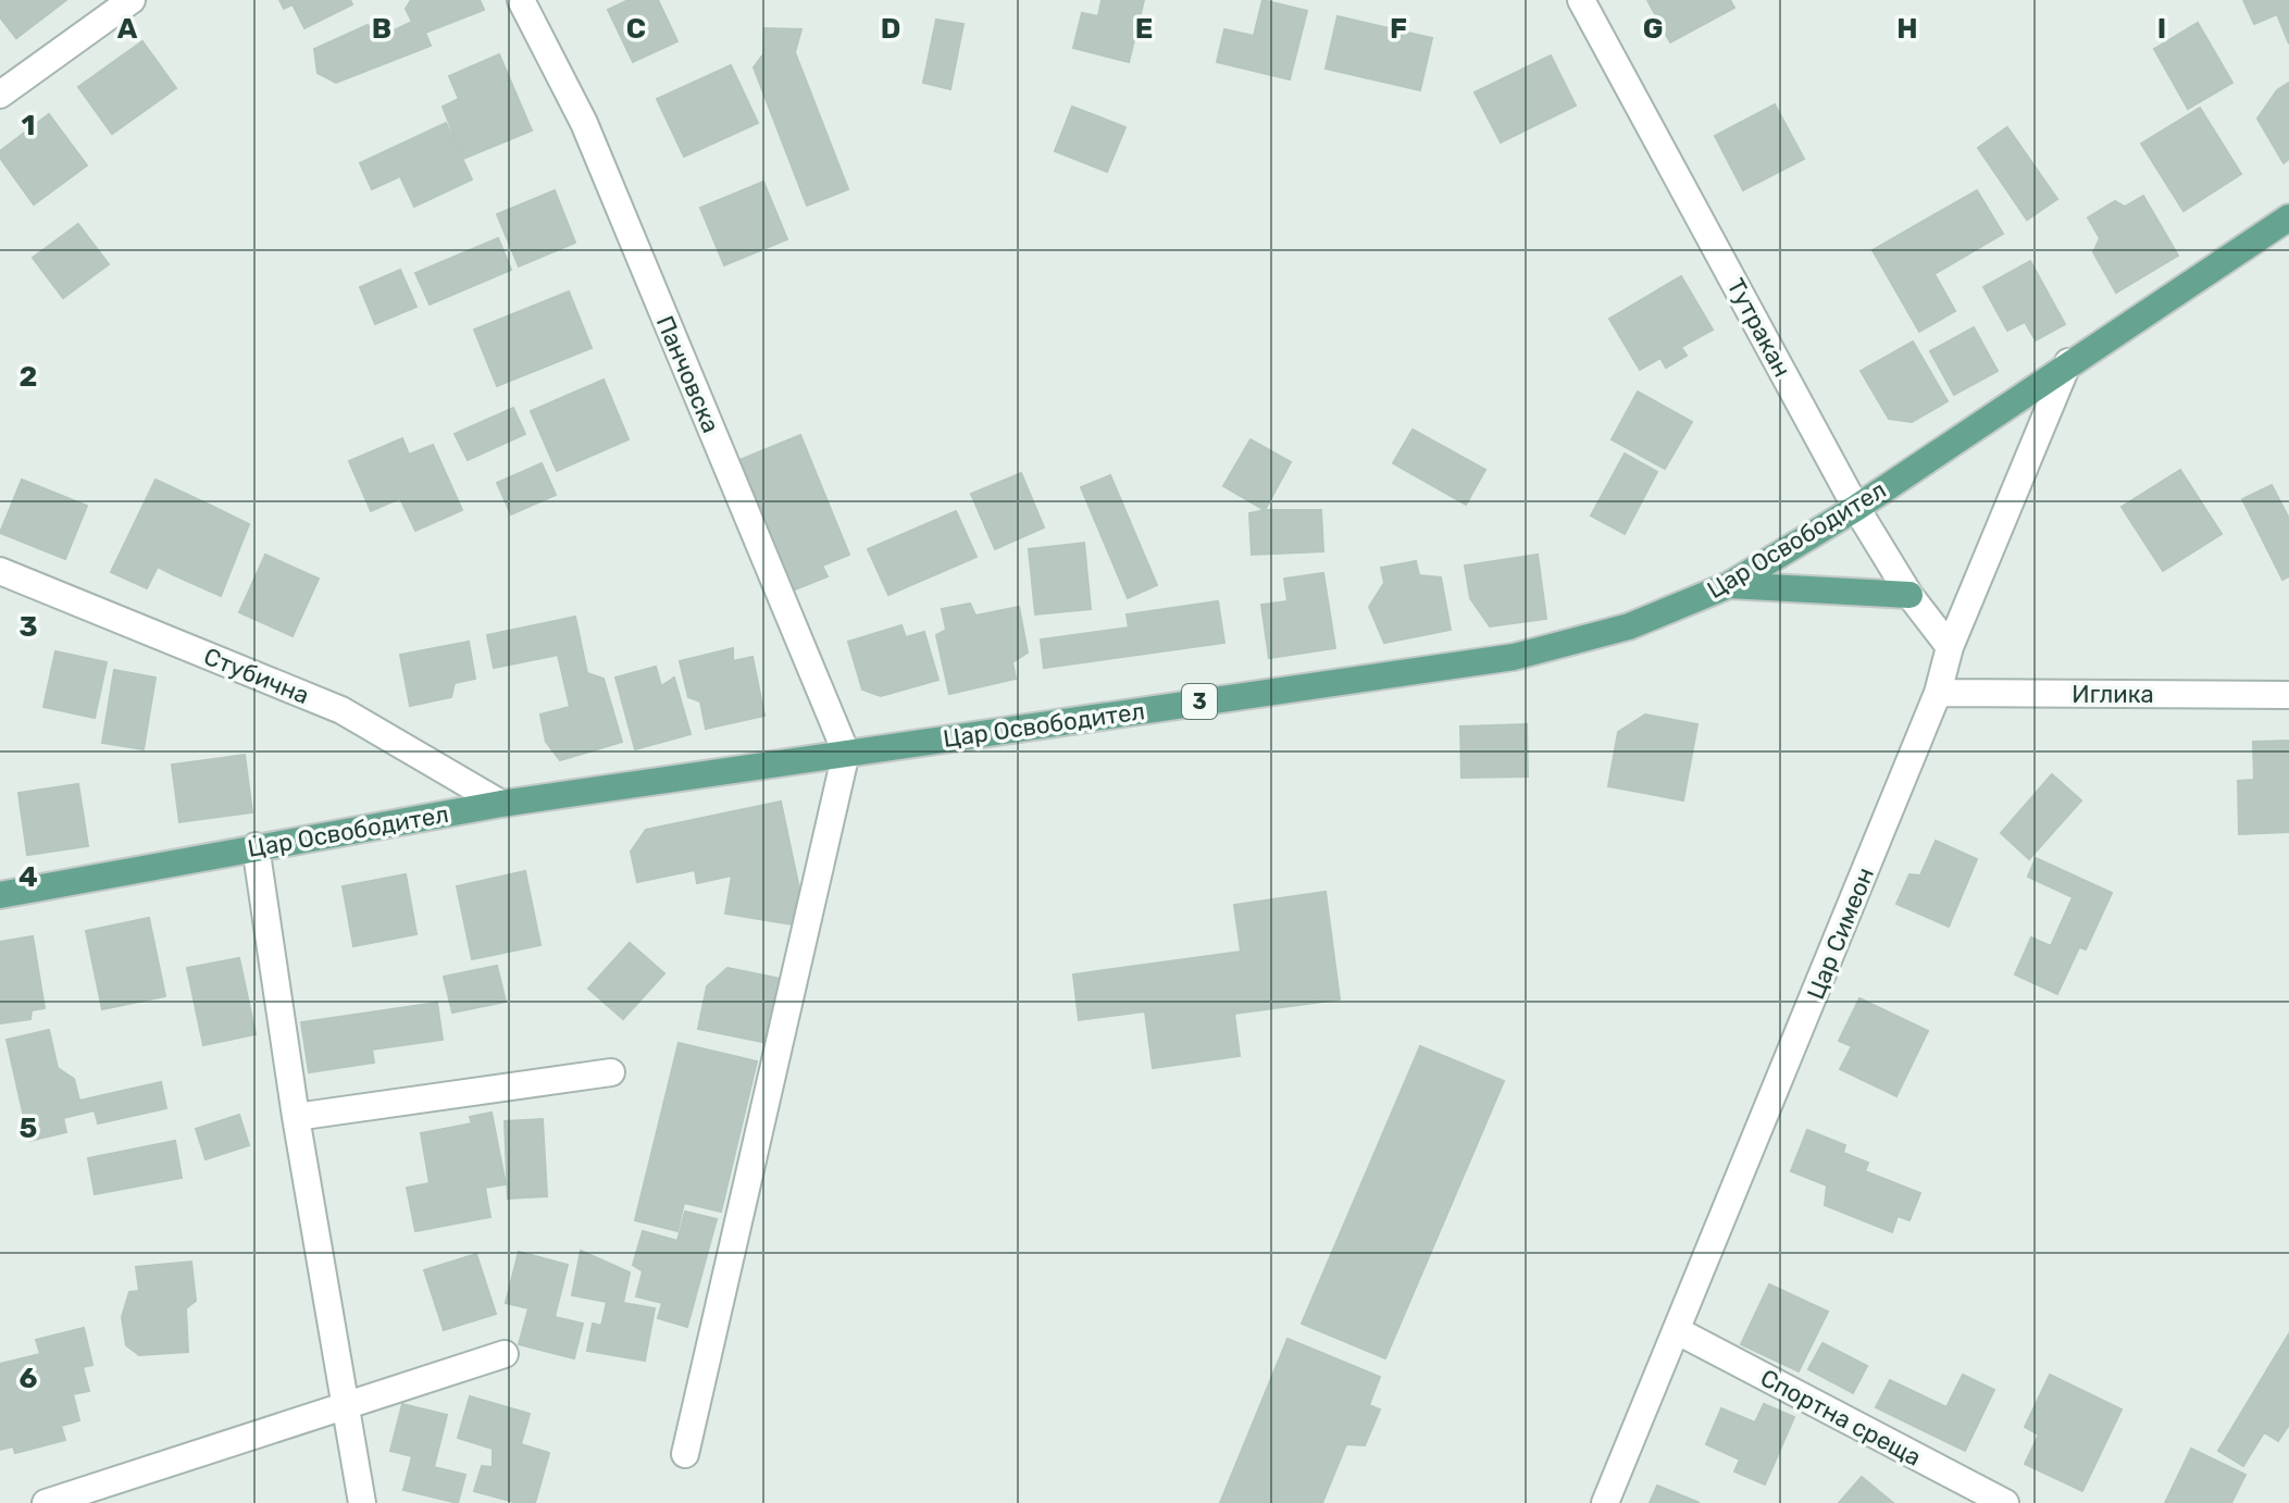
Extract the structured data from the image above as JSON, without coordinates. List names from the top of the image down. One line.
{"streets":{"main road":["Цар Освободител","3"],"street":["Тутракан","Панчовска","Стубична","Иглика","Цар Симеон","Спортна среща"]},"crossings":[["Тутракан","Цар Освободител"],["Тутракан","Цар Симеон"],["Панчовска","Цар Освободител"],["Цар Освободител","Стубична"],["Цар Освободител","Цар Симеон"],["Иглика","Цар Симеон"],["Цар Симеон","Спортна среща"]],"grid":{"columns":["A","B","C","D","E","F","G","H","I"],"rows":["1","2","3","4","5","6"]}}
